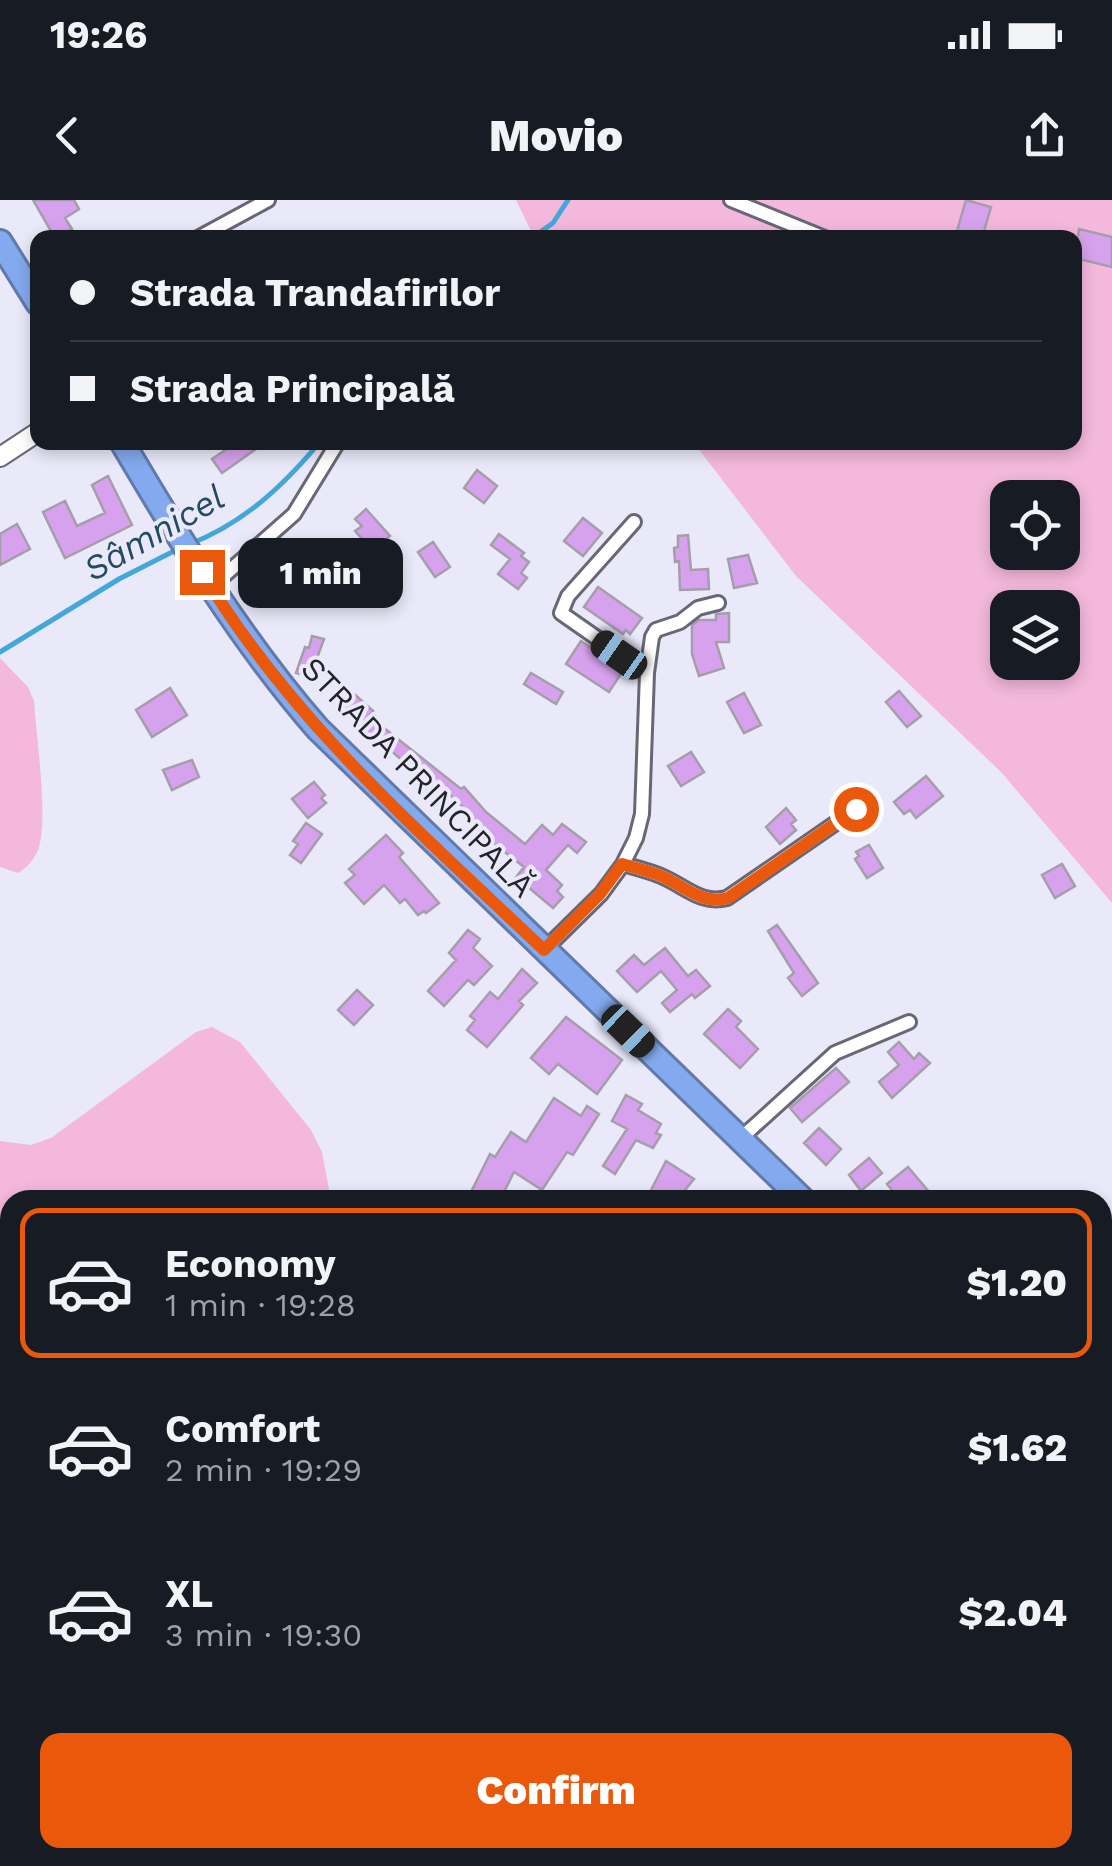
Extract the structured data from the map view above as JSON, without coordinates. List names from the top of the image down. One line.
{"streets":{"highway":["STRADA PRINCIPALĂ"]},"water":["Sâmnicel"],"page":{"status":"19:26","header":"Movio","banner":["Strada Trandafirilor","Strada Principală"],"bubble":"1 min","list":[{"name":"Economy","note":"1 min · 19:28","value":"$1.20"},{"name":"Comfort","note":"2 min · 19:29","value":"$1.62"},{"name":"XL","note":"3 min · 19:30","value":"$2.04"}],"buttons":"Confirm"}}
